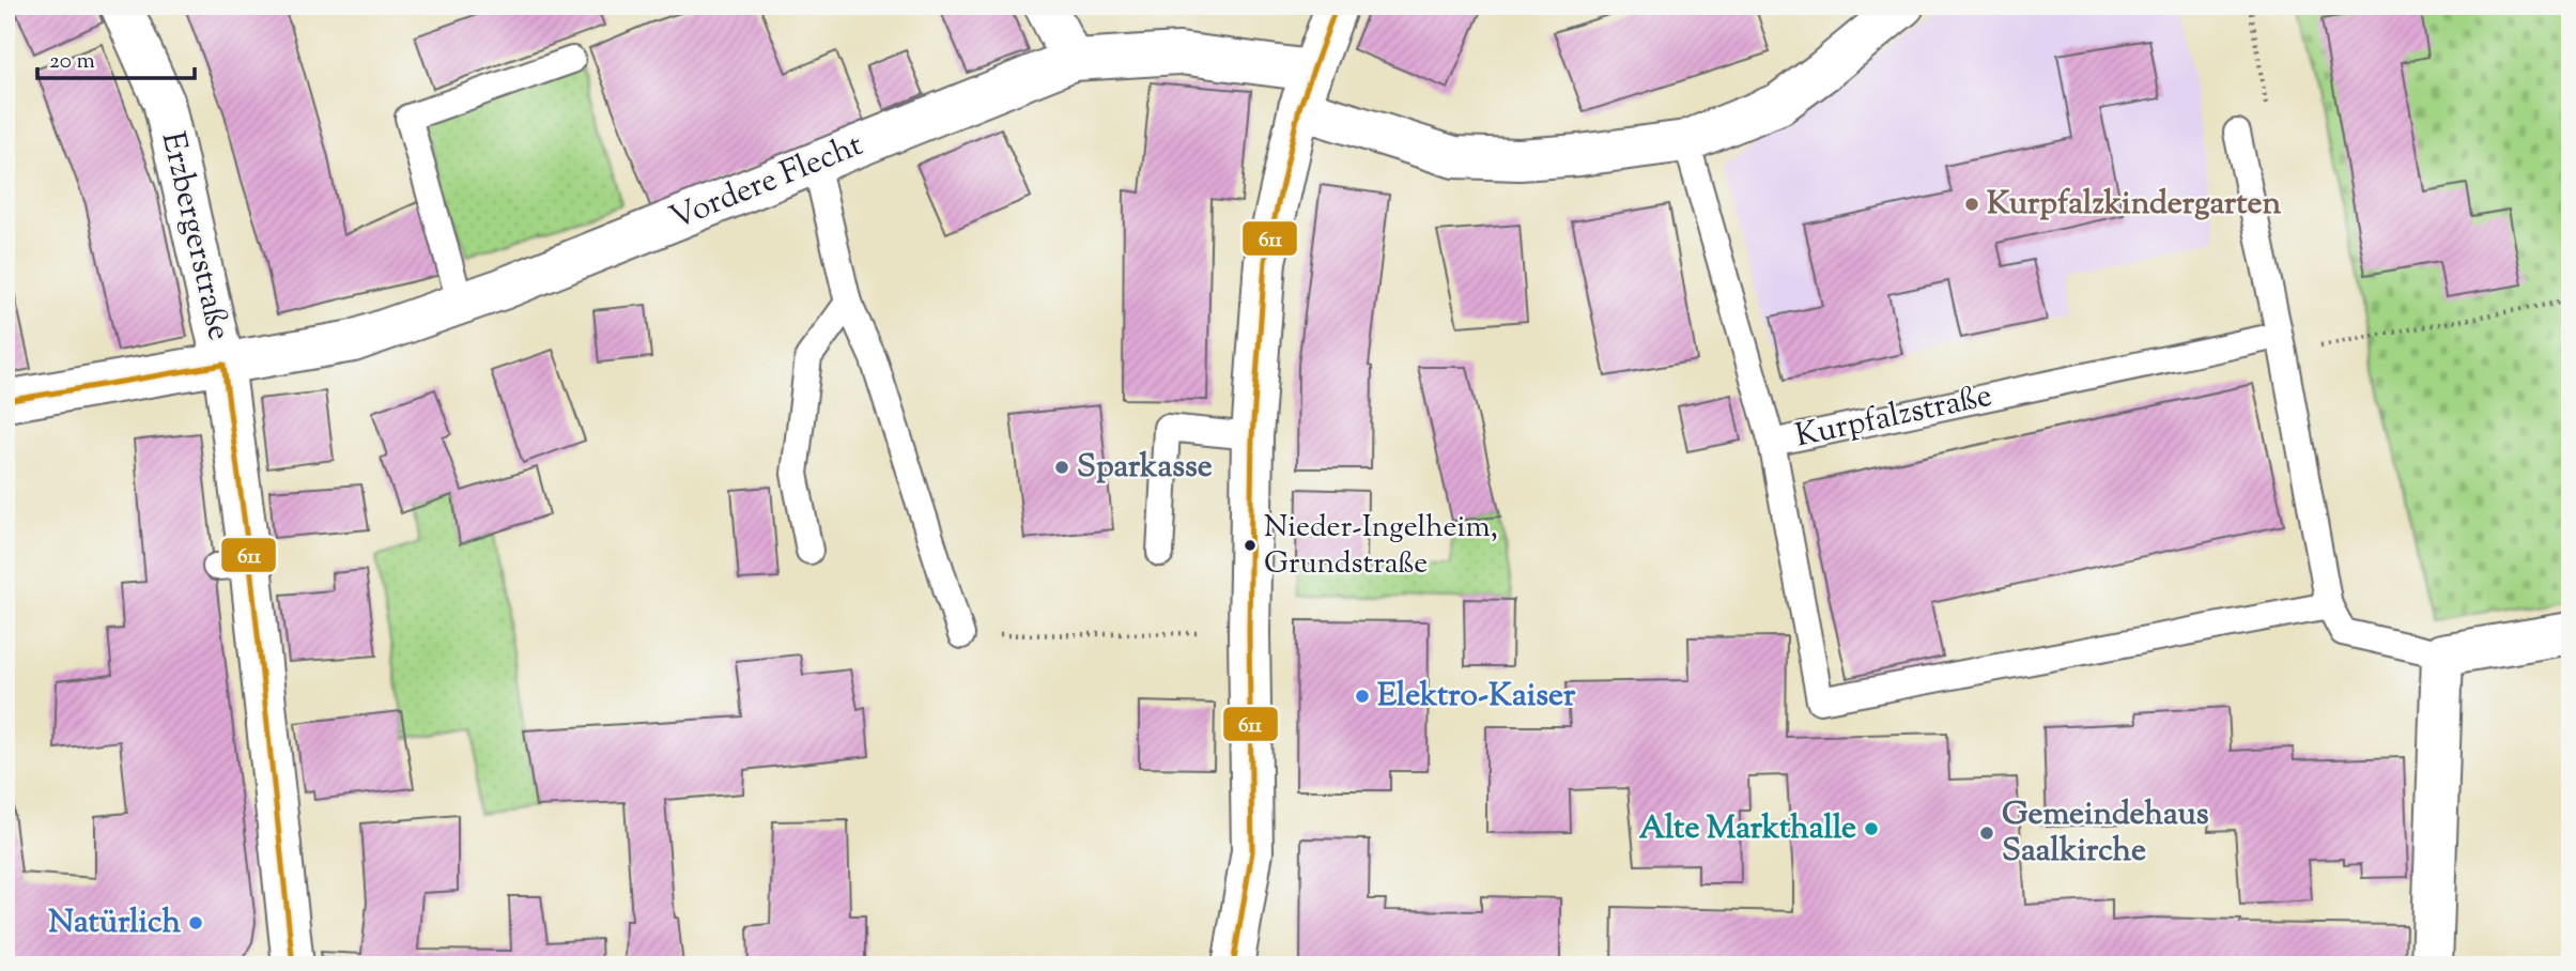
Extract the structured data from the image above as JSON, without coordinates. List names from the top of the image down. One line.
{"streets":{"street":["Vordere Flecht","Erzbergerstraße"],"lane":["Kurpfalzstraße"]},"crossings":[["Vordere Flecht","Erzbergerstraße"]],"places":["Kurpfalzkindergarten","Sparkasse","Nieder-Ingelheim, Grundstraße","Elektro-Kaiser","Alte Markthalle","Gemeindehaus Saalkirche","Natürlich"],"lines":["transit line 611"],"scale_bar":"20 m"}
